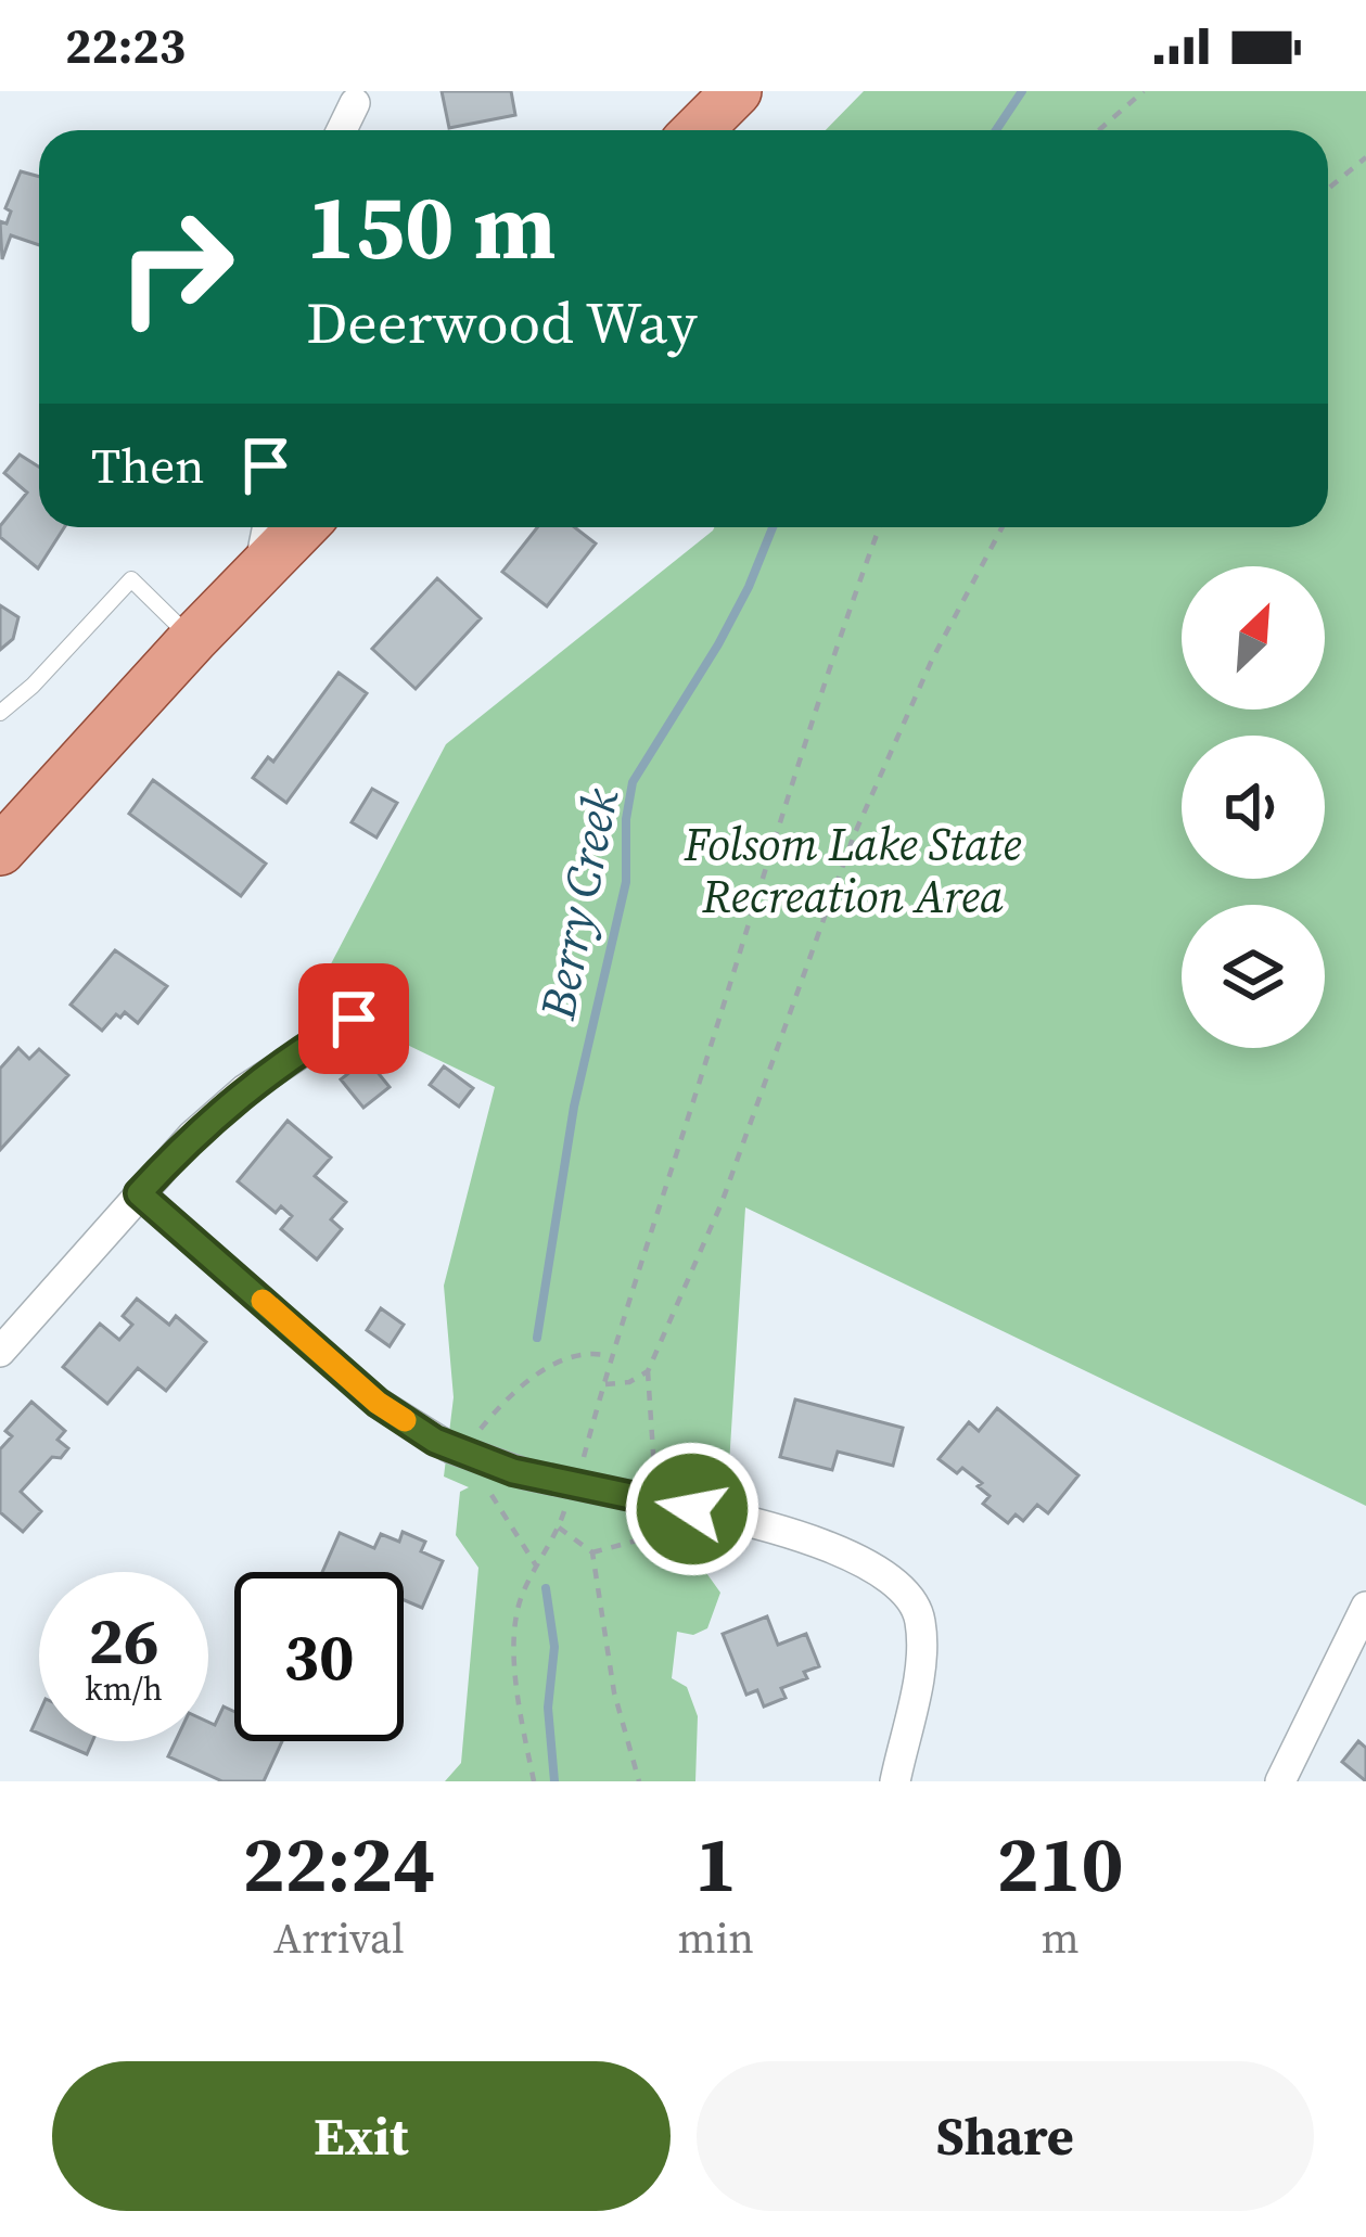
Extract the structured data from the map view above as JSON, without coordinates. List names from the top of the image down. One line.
{"water":["Berry Creek"],"parks":["Folsom Lake State Recreation Area"],"north":"top right","page":{"status":"22:23","turn":["150 m","Deerwood Way"],"then":"Then","speed":"26 km/h","limit":"30","eta":["22:24","Arrival","1","min","210","m"],"buttons":["Exit","Share"]}}
